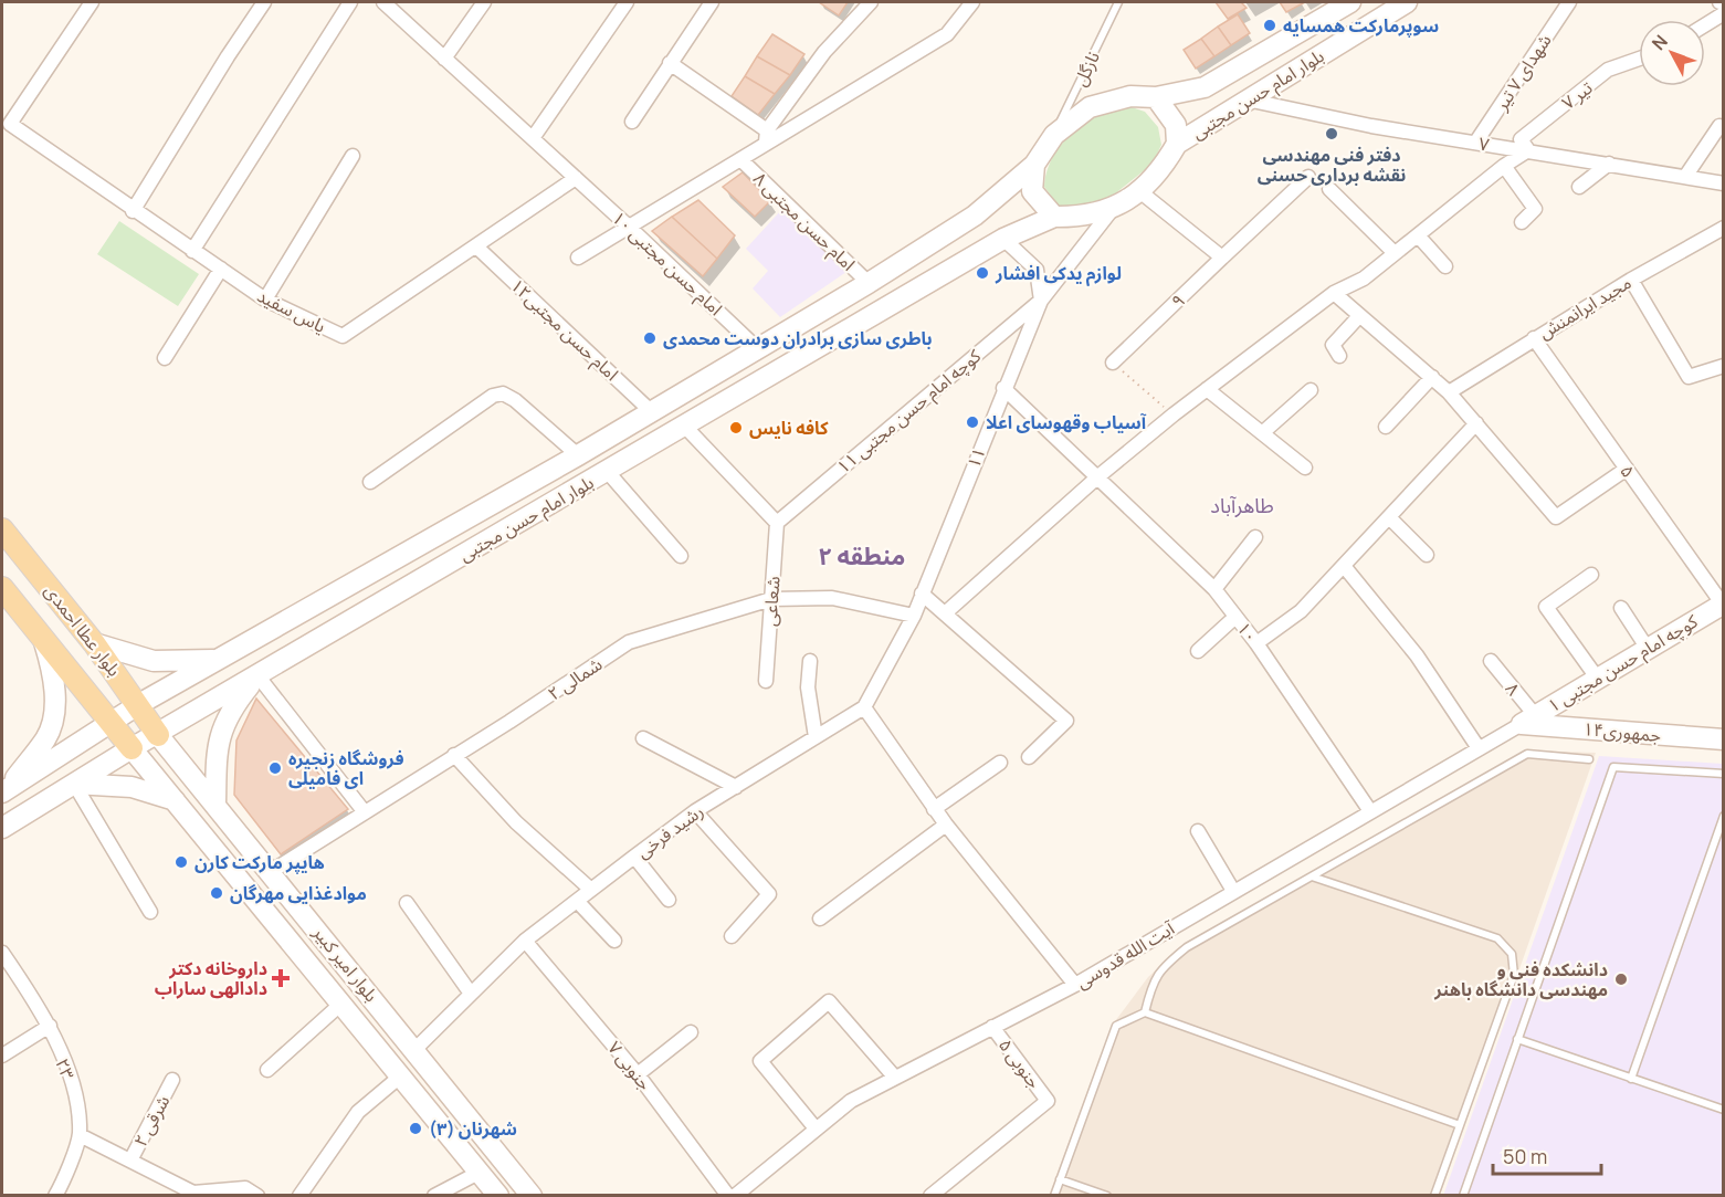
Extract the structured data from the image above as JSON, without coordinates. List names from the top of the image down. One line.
{"streets":{"main road":["بلوار امام حسن مجتبی","بلوار عطا احمدی","کوچه امام حسن مجتبی ۱","جمهوری۱۴","بلوار امیر کبیر"],"street":["شهدای ۷ تیر","۷ تیر","۷","امام حسن مجتبی ۸","امام حسن مجتبی ۱۰","۹","مجید ایرانمنش","یاس سفید","امام حسن مجتبی۱۲","کوچه امام حسن مجتبی ۱۱","۱۱","۵","شعاعی","۱۰","۲ شمالی","۸","رشید فرخی","آیت الله قدوسی","۵ جنوبی","۷ جنوبی","۲۳","۲ شرقی"],"lane":["نازگل"]},"crossings":[["نازگل","بلوار امام حسن مجتبی"],["نازگل","۱۱"],["شهدای ۷ تیر","۷"],["بلوار امام حسن مجتبی","۷"],["بلوار امام حسن مجتبی","امام حسن مجتبی ۸"],["بلوار امام حسن مجتبی","امام حسن مجتبی ۱۰"],["بلوار امام حسن مجتبی","امام حسن مجتبی۱۲"],["بلوار امام حسن مجتبی","۱۱"],["بلوار امام حسن مجتبی","بلوار عطا احمدی"],["بلوار امام حسن مجتبی","بلوار امیر کبیر"],["۷ تیر","۷"],["امام حسن مجتبی ۱۰","یاس سفید"],["مجید ایرانمنش","۵"],["یاس سفید","امام حسن مجتبی۱۲"],["کوچه امام حسن مجتبی ۱۱","۱۱"],["کوچه امام حسن مجتبی ۱۱","شعاعی"],["۱۱","۱۰"],["۱۱","۲ شمالی"],["۵","کوچه امام حسن مجتبی ۱"],["شعاعی","۲ شمالی"],["بلوار عطا احمدی","بلوار امیر کبیر"],["۱۰","آیت الله قدوسی"],["کوچه امام حسن مجتبی ۱","۸"],["کوچه امام حسن مجتبی ۱","جمهوری۱۴"],["کوچه امام حسن مجتبی ۱","آیت الله قدوسی"],["۲ شمالی","بلوار امیر کبیر"],["۸","جمهوری۱۴"],["۸","آیت الله قدوسی"],["جمهوری۱۴","آیت الله قدوسی"],["رشید فرخی","بلوار امیر کبیر"],["رشید فرخی","۷ جنوبی"],["آیت الله قدوسی","۵ جنوبی"]],"districts":["طاهرآباد","منطقه ۲"],"places":{"other":["سوپرمارکت همسایه","دفتر فنی مهندسی نقشه برداری حسنی","لوازم یدکی افشار","باطری سازی برادران دوست محمدی","آسیاب وقهوسای اعلا","کافه نایس","فروشگاه زنجیره ای فامیلی","هایپر مارکت کارن","موادغذایی مهرگان","دانشکده فنی و مهندسی دانشگاه باهنر","شهرنان (۳)"],"health":["داروخانه دکتر دادالهی ساراب"]},"scale_bar":"50 m","north":"top left"}
